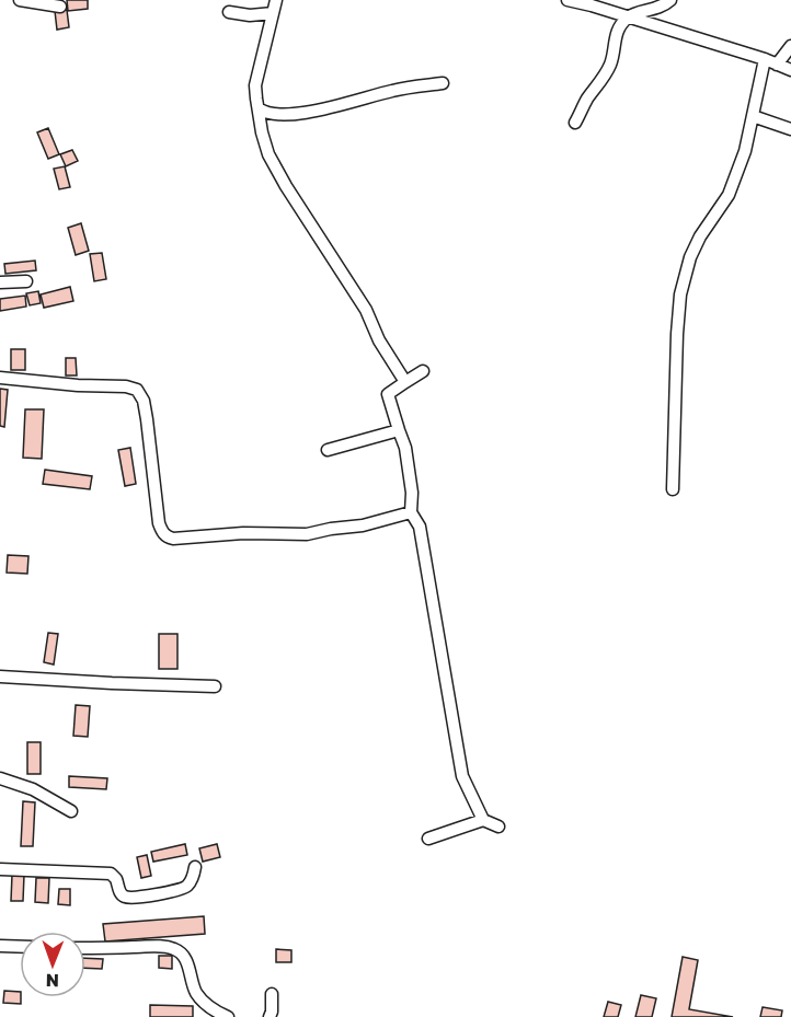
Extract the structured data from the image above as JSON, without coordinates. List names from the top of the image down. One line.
{"north":"bottom"}
